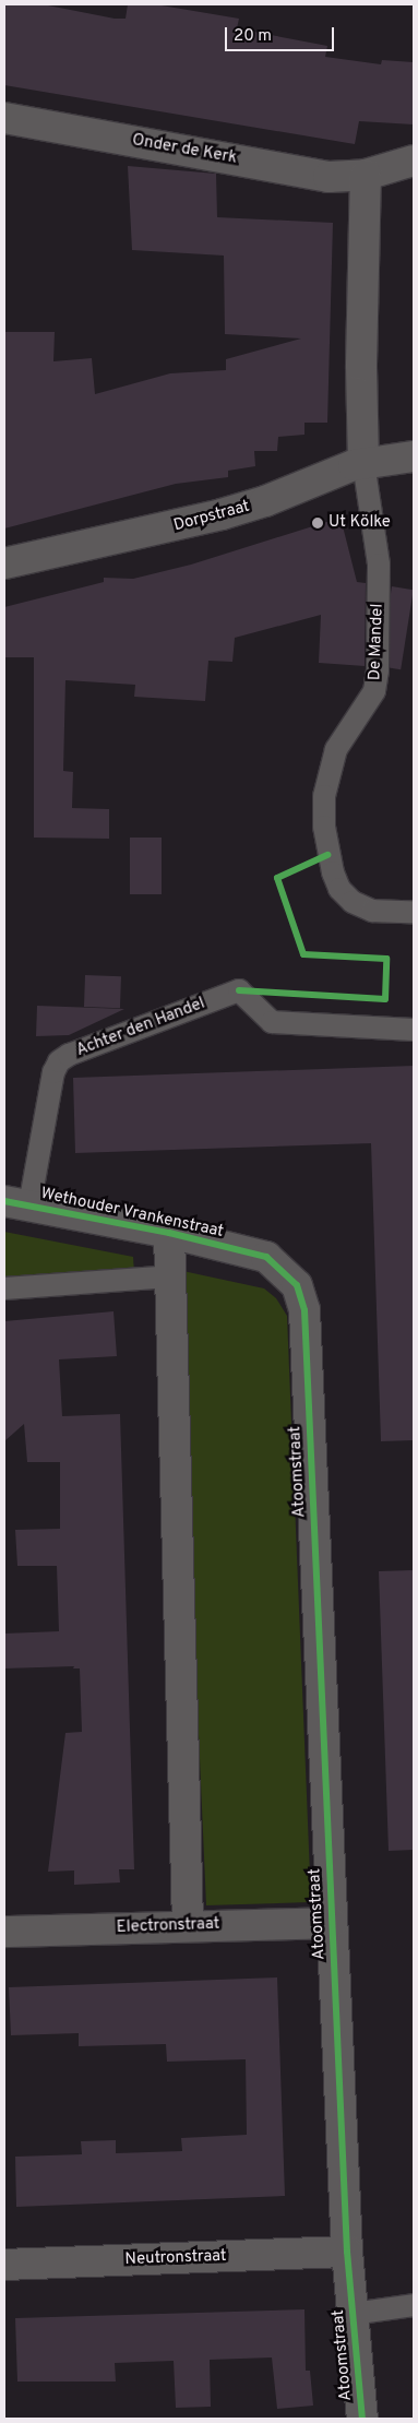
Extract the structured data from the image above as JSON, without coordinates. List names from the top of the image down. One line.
{"streets":{"street":["Onder de Kerk","Dorpstraat","Wethouder Vrankenstraat","Atoomstraat","Electronstraat","Neutronstraat"],"lane":["De Mandel","Achter den Handel"]},"crossings":[["Dorpstraat","De Mandel"],["Achter den Handel","Wethouder Vrankenstraat"],["Wethouder Vrankenstraat","Atoomstraat"],["Atoomstraat","Electronstraat"],["Atoomstraat","Neutronstraat"]],"places":["Ut Kölke"],"scale_bar":"20 m"}
